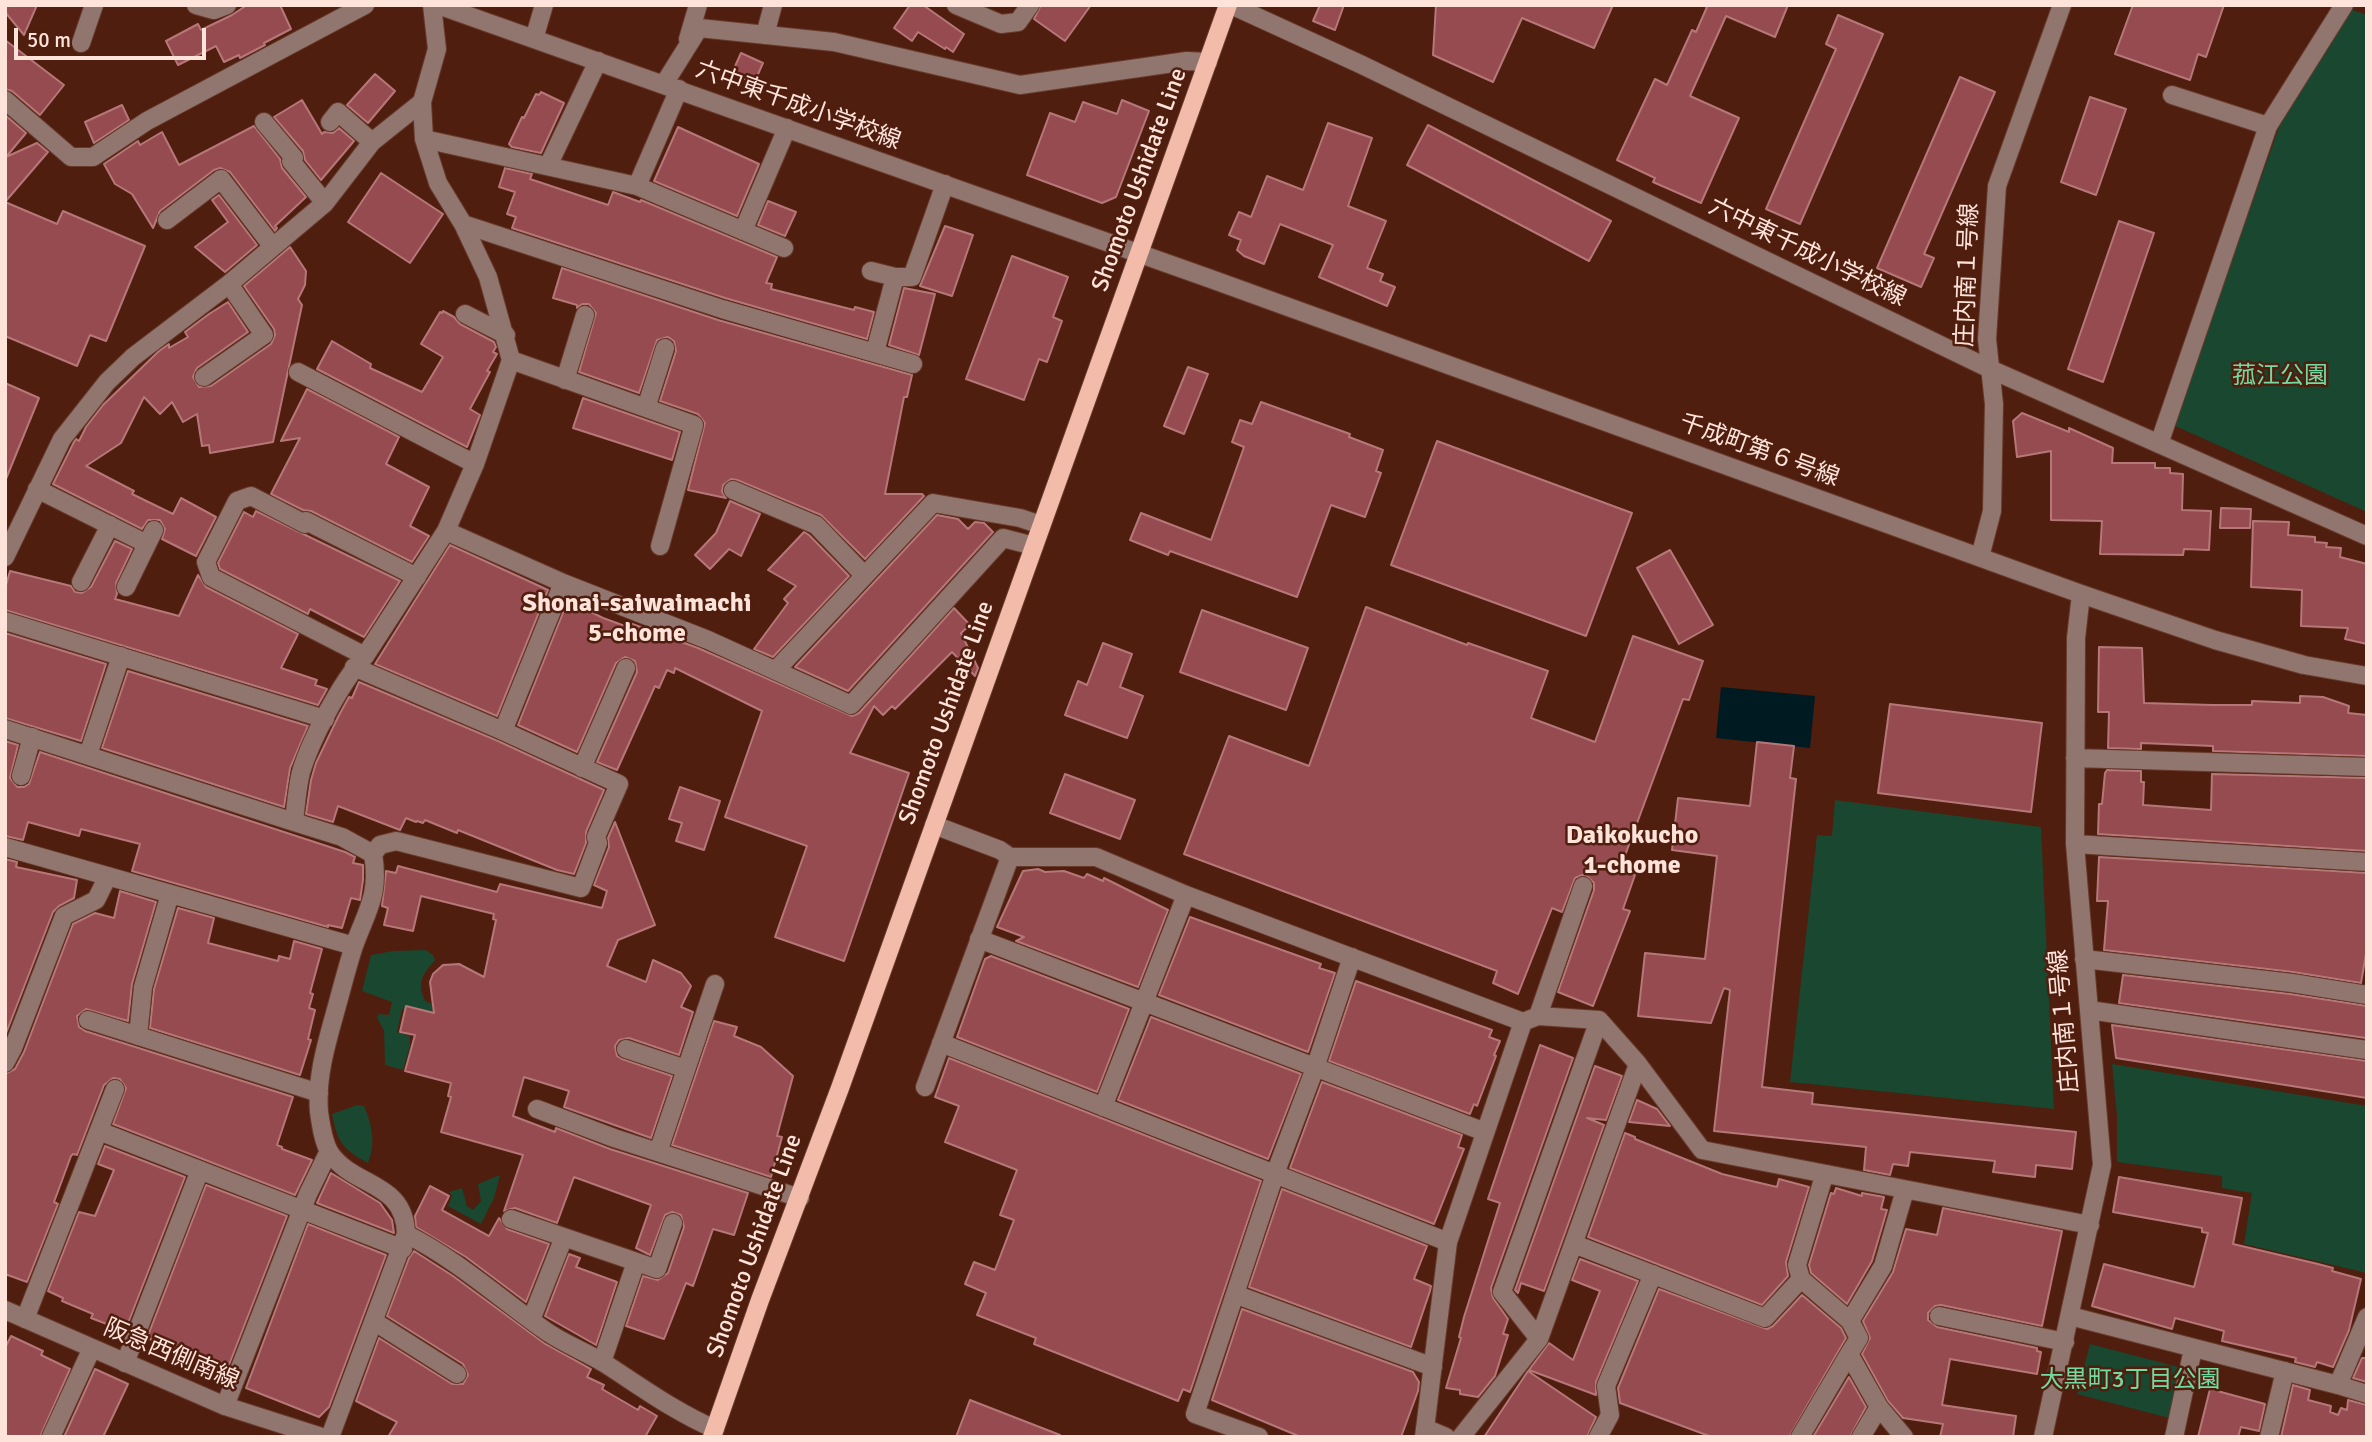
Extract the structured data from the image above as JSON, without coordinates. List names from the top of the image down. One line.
{"streets":{"main road":["Shomoto Ushidate Line"],"street":["六中東千成小学校線","庄内南１号線","千成町第６号線","阪急西側南線"]},"crossings":[["六中東千成小学校線","Shomoto Ushidate Line"],["六中東千成小学校線","庄内南１号線"],["六中東千成小学校線","千成町第６号線"],["Shomoto Ushidate Line","千成町第６号線"],["庄内南１号線","千成町第６号線"]],"districts":["Shonai-saiwaimachi 5-chome","Daikokucho 1-chome"],"parks":["菰江公園","大黒町3丁目公園"],"scale_bar":"50 m"}
